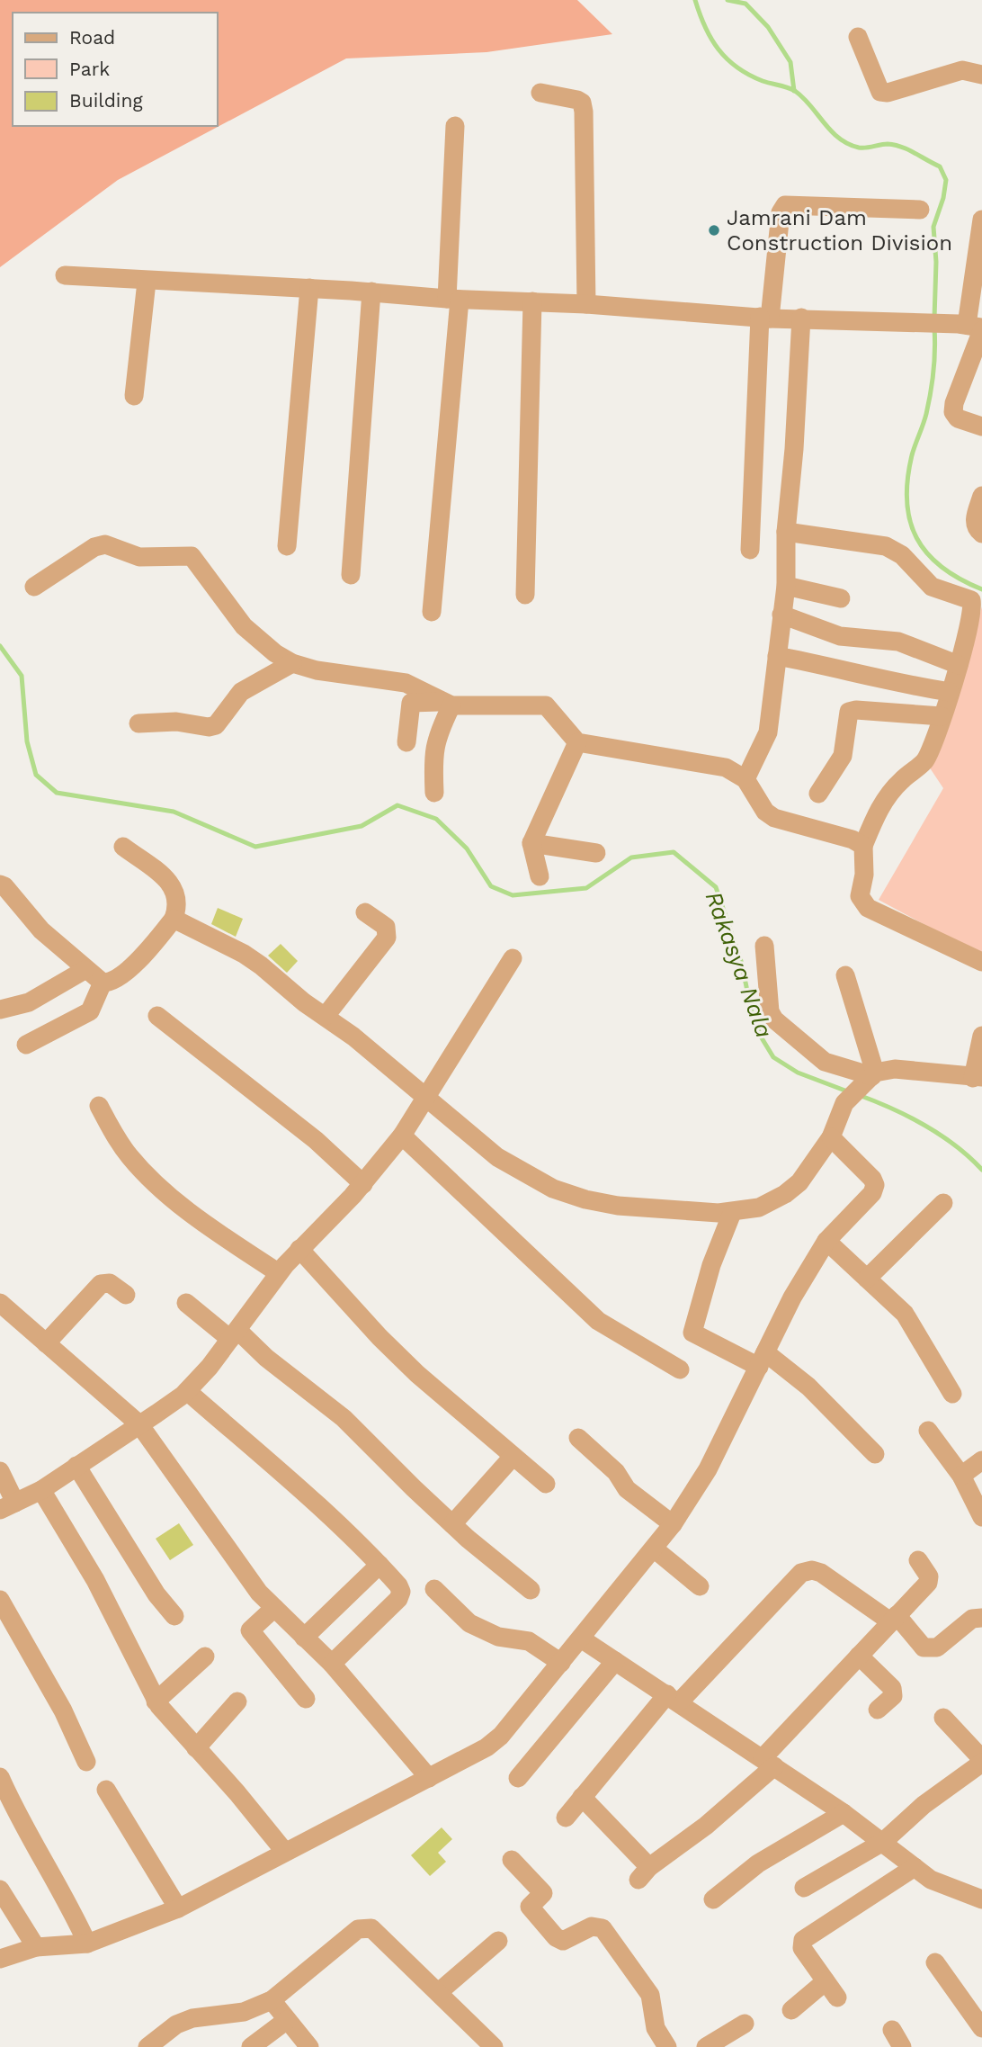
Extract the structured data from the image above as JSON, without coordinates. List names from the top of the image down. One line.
{"water":["Rakasya Nala"],"places":["Jamrani Dam Construction Division"],"legend":["Road","Park","Building"]}
